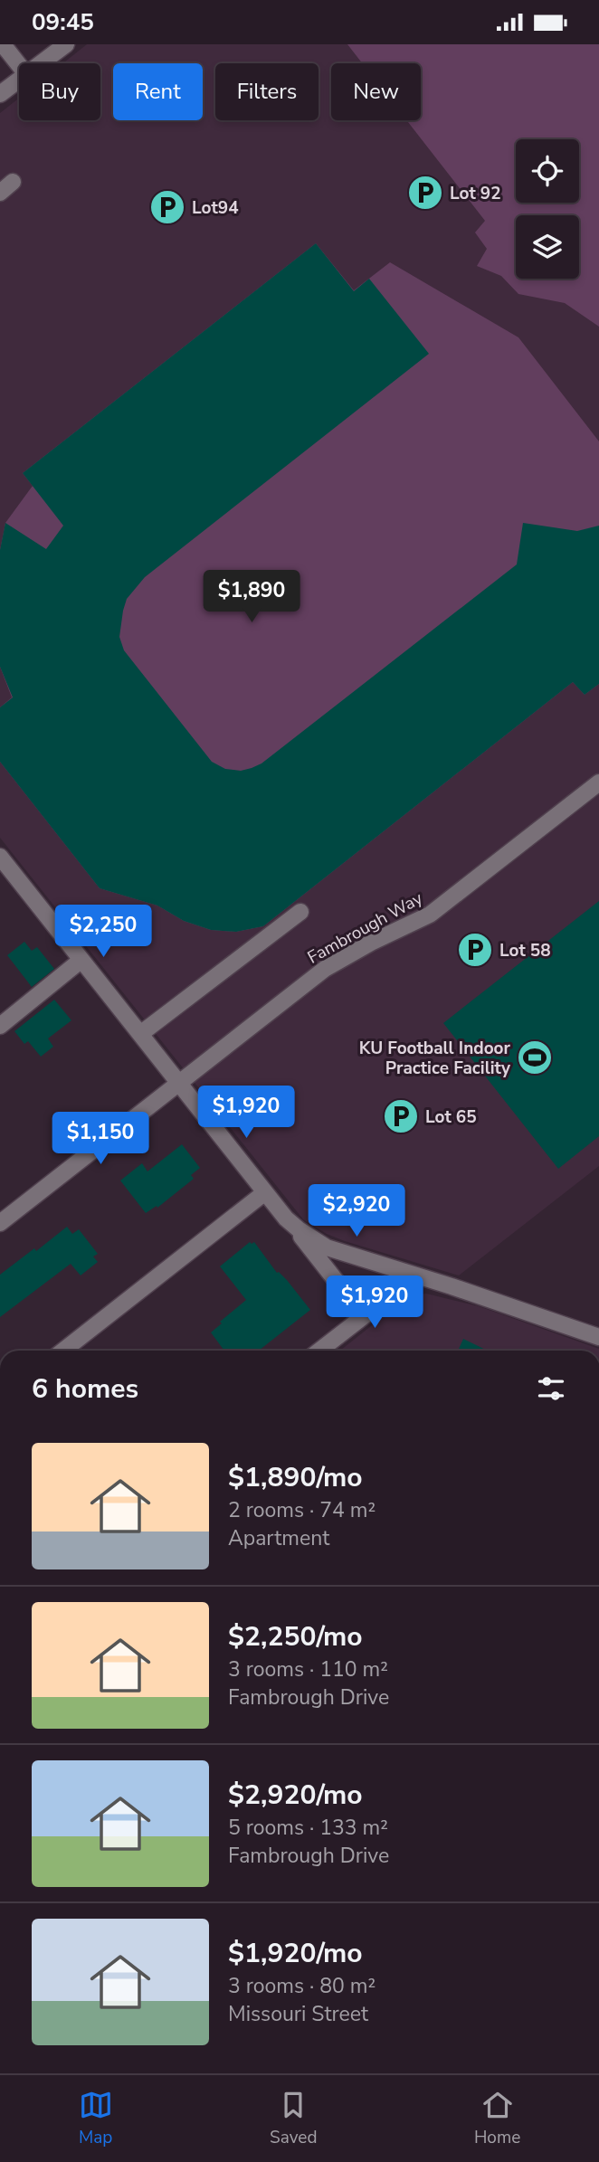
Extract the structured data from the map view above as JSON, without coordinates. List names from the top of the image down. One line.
{"streets":{"street":["Fambrough Way"]},"places":{"parking":["Lot 92","Lot94","Lot 58","Lot 65"],"sports":["KU Football Indoor Practice Facility"]},"page":{"status":"09:45","chip":["Buy","Rent","Filters","New"],"price":["$1,890","$2,250","$1,920","$1,150","$2,920","$1,920"],"heading":"6 homes","list":[{"name":"$1,890/mo","note":"2 rooms · 74 m² · Apartment"},{"name":"$2,250/mo","note":"3 rooms · 110 m² · Fambrough Drive"},{"name":"$2,920/mo","note":"5 rooms · 133 m² · Fambrough Drive"},{"name":"$1,920/mo","note":"3 rooms · 80 m² · Missouri Street"}],"tabs":["Map","Saved","Home"]}}
